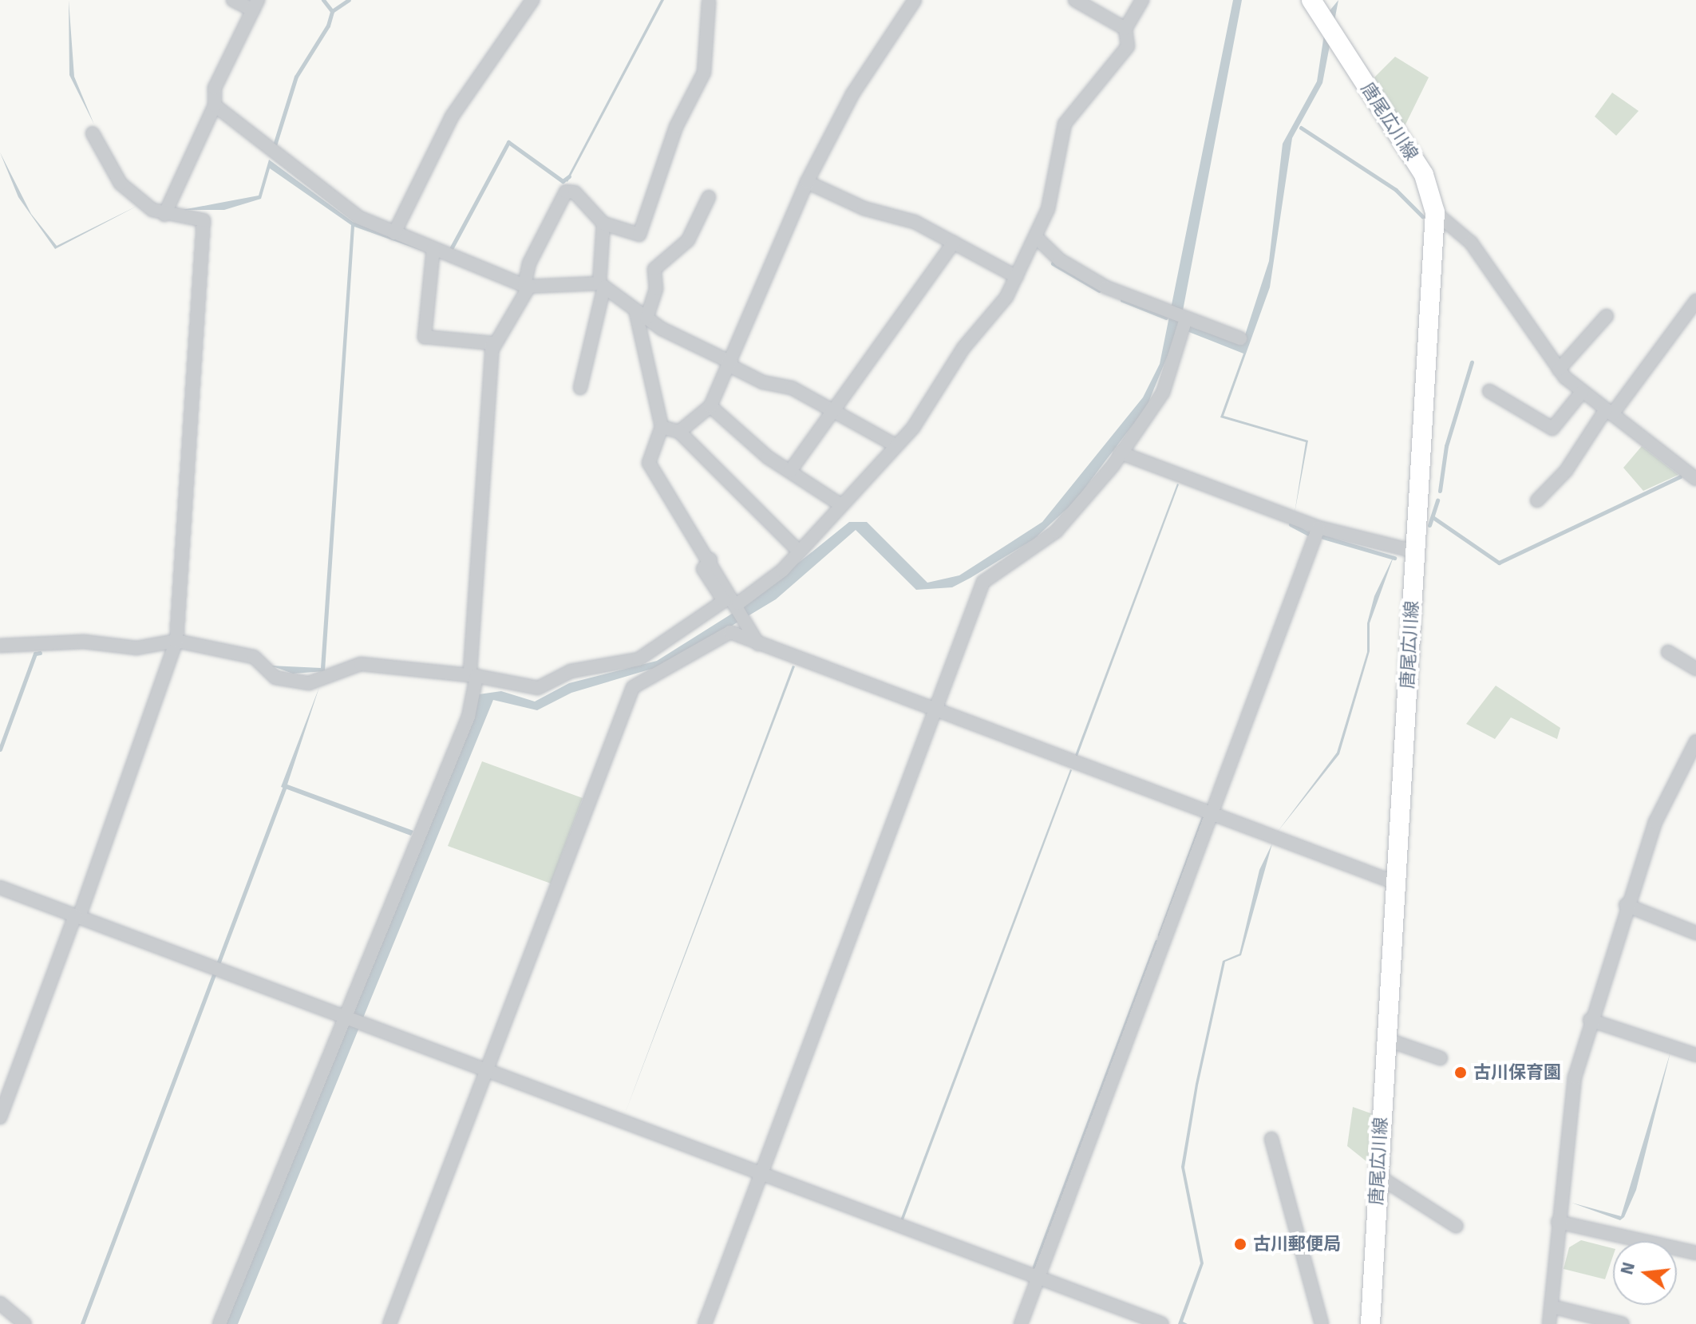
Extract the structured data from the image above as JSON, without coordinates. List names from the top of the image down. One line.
{"streets":{"main road":["唐尾広川線"]},"places":["古川保育園","古川郵便局"],"north":"left"}
